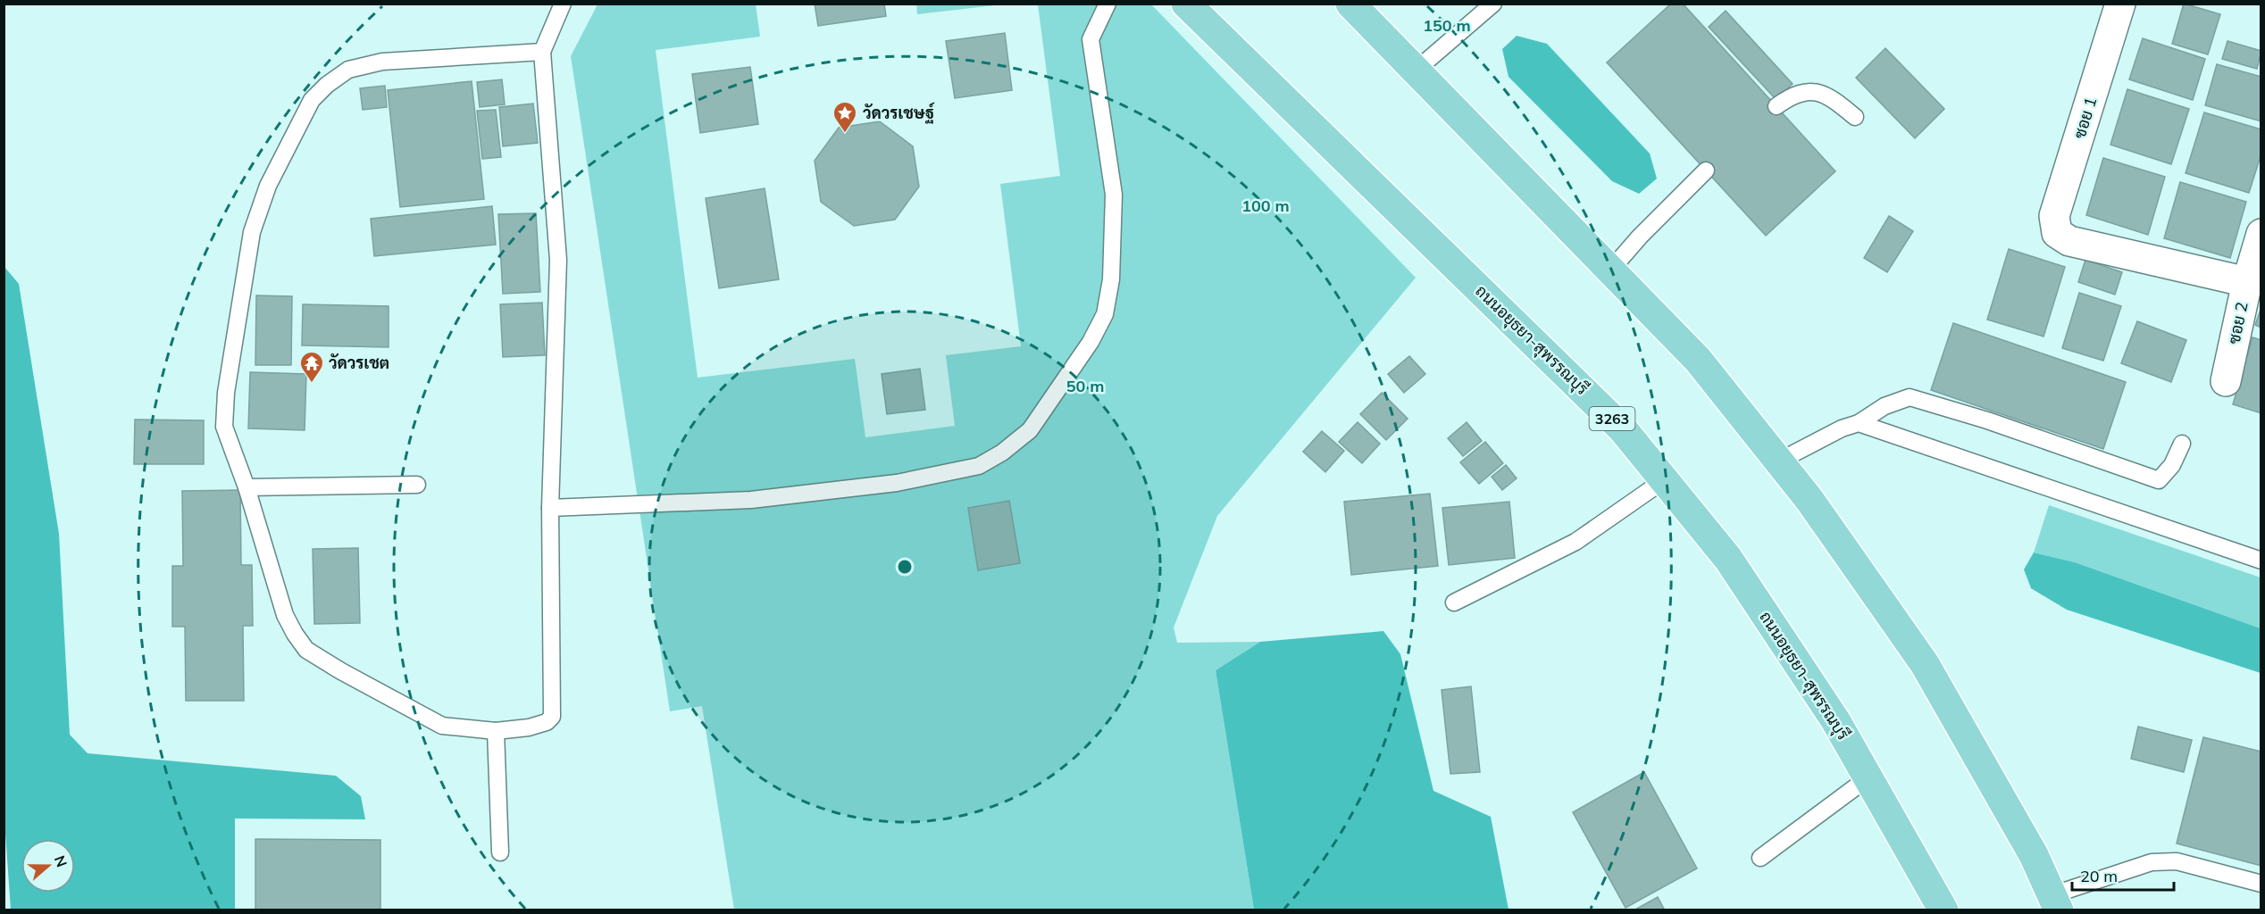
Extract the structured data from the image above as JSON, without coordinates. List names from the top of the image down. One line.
{"streets":{"main road":["ถนนอยุธยา-สุพรรณบุรี","3263"],"street":["ซอย 1","ซอย 2"]},"crossings":[["ซอย 1","ซอย 2"]],"places":{"place":["วัดวรเชษฐ์"],"temple":["วัดวรเชต"]},"scale_bar":"20 m","north":"right","rings":["150 m","100 m","50 m"]}
